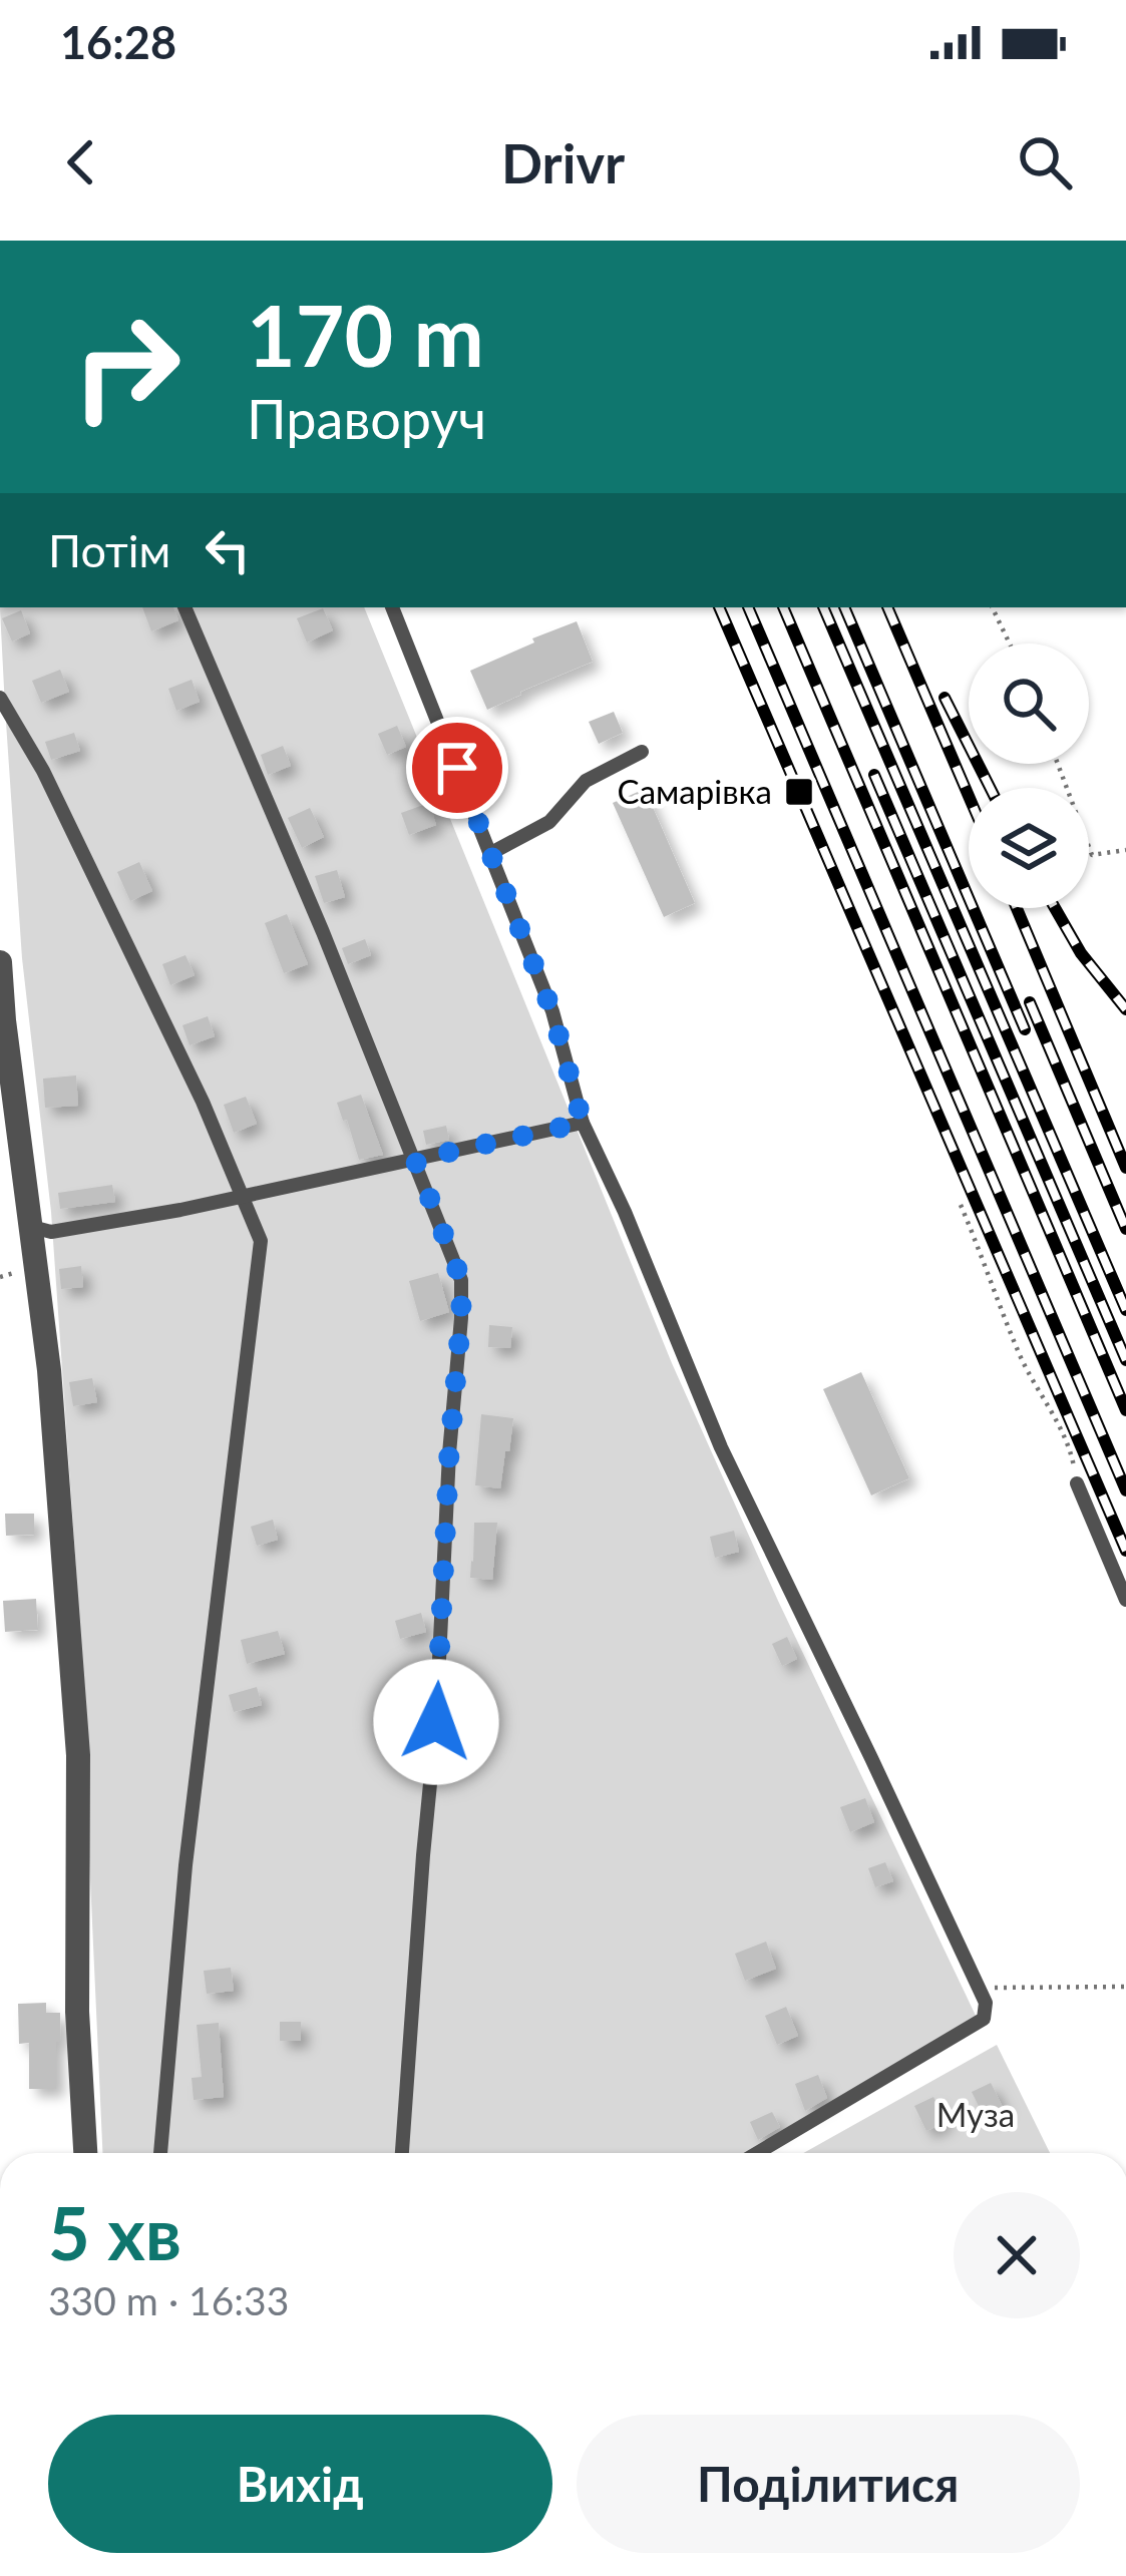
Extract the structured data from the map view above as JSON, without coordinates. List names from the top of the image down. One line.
{"parks":["Муза"],"places":{"transit":["Самарівка"]},"page":{"status":"16:28","header":"Drivr","turn":["170 m","Праворуч"],"then":"Потім","heading":["5 хв","330 m · 16:33"],"buttons":["Вихід","Поділитися"]}}
